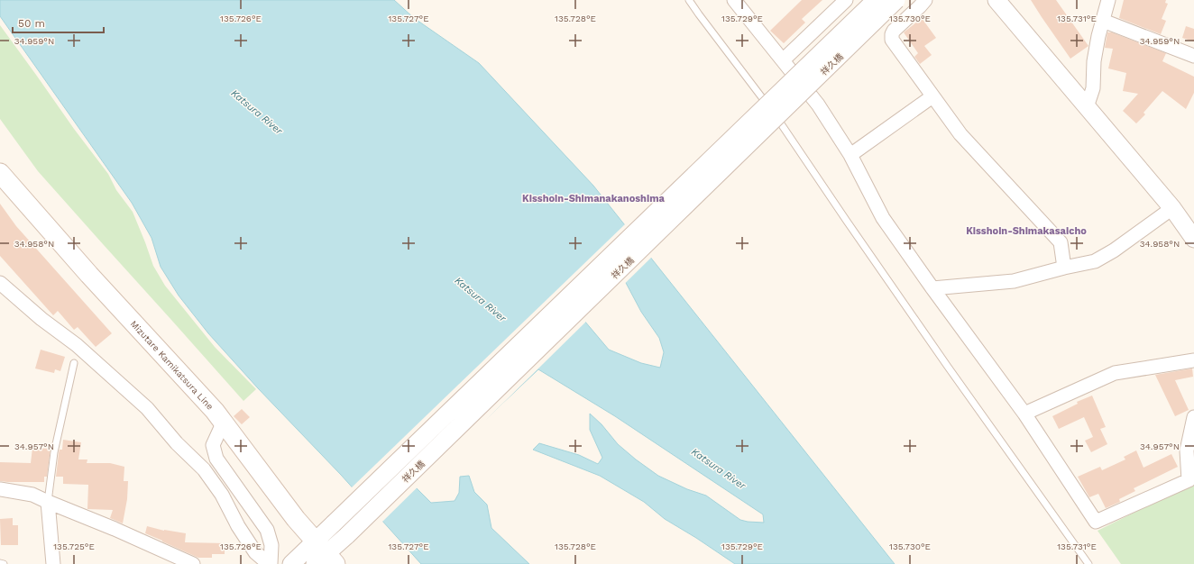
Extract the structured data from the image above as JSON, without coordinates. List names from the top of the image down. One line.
{"streets":{"main road":["Mizutare Kamikatsura Line"],"street":["祥久橋"]},"crossings":[["祥久橋","Mizutare Kamikatsura Line"]],"districts":["Kisshoin-Shimanakanoshima","Kisshoin-Shimakasaicho"],"water":["Katsura River"],"scale_bar":"50 m","coordinates":["135.726°E","135.727°E","135.728°E","135.729°E","135.730°E","135.731°E","34.959°N","34.958°N","34.957°N","135.725°E"]}
